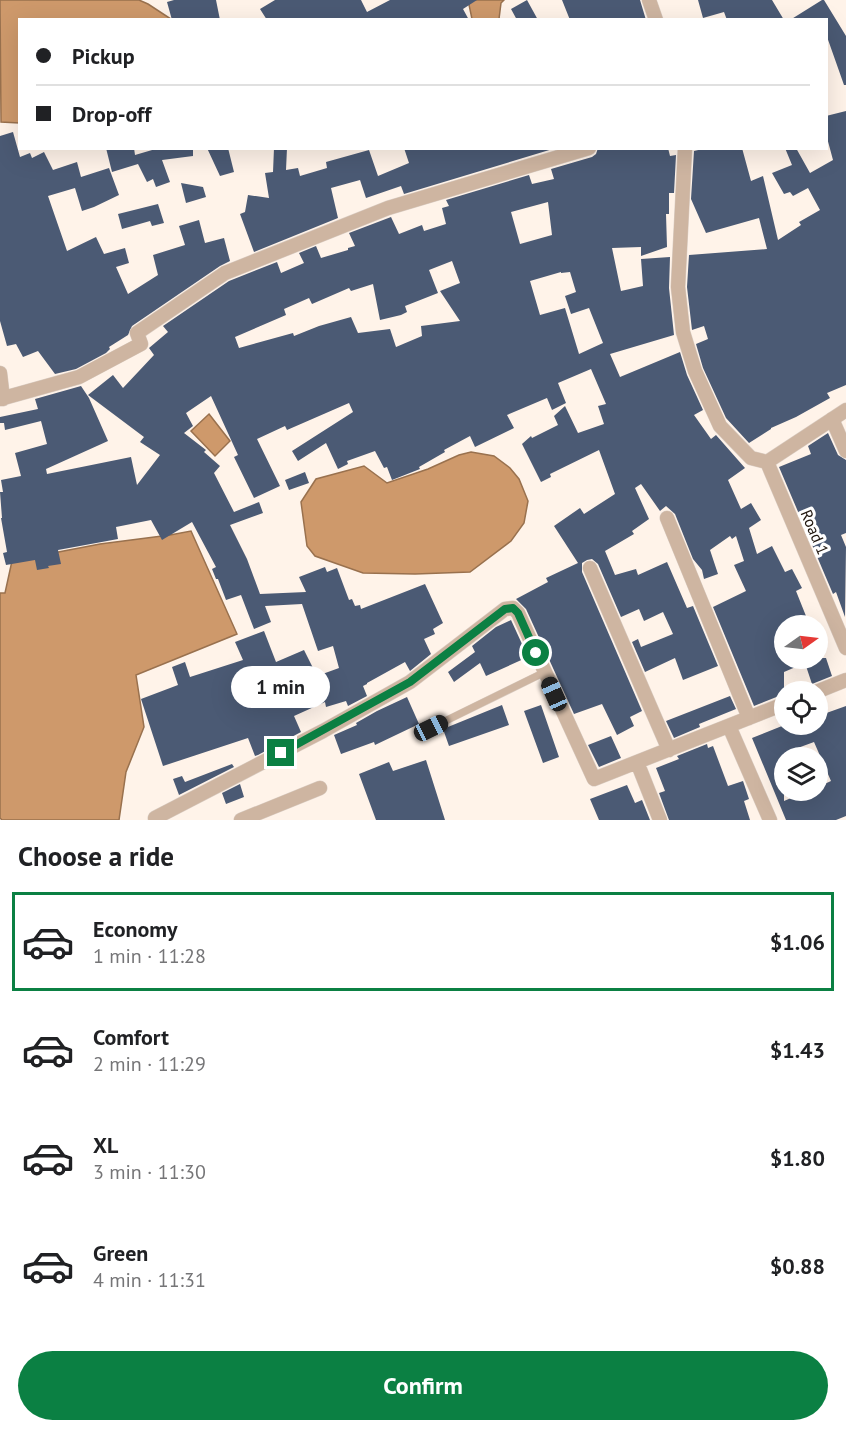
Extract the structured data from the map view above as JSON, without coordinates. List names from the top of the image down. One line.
{"streets":{"street":["Road 1"]},"north":"right","page":{"banner":["Pickup","Drop-off"],"bubble":"1 min","heading":"Choose a ride","list":[{"name":"Economy","note":"1 min · 11:28","value":"$1.06"},{"name":"Comfort","note":"2 min · 11:29","value":"$1.43"},{"name":"XL","note":"3 min · 11:30","value":"$1.80"},{"name":"Green","note":"4 min · 11:31","value":"$0.88"}],"buttons":"Confirm"}}
